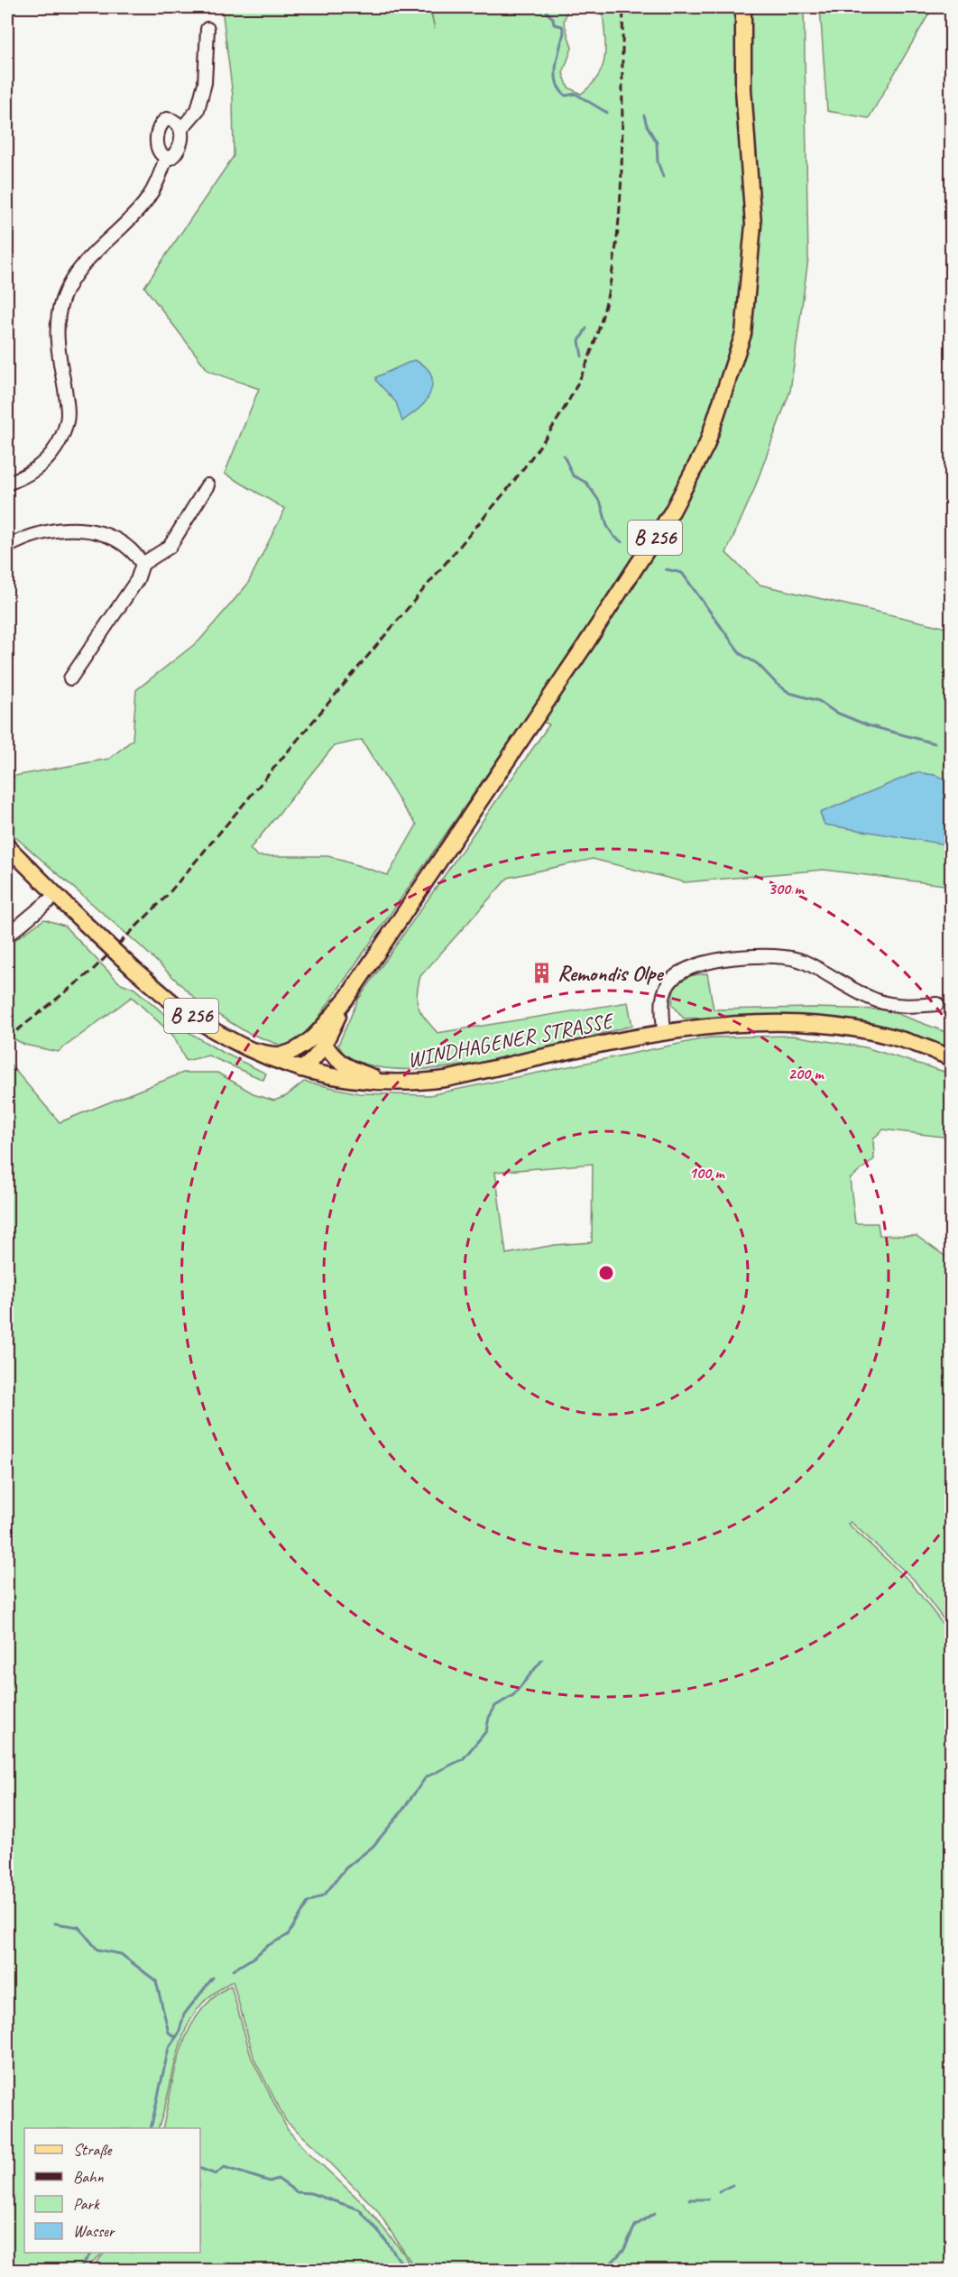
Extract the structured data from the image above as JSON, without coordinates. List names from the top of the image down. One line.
{"streets":{"main road":["B 256","WINDHAGENER STRASSE"]},"crossings":[["B 256","WINDHAGENER STRASSE"]],"places":{"building":["Remondis Olpe"]},"legend":["Straße","Bahn","Park","Wasser"],"rings":["300 m","200 m","100 m"]}
